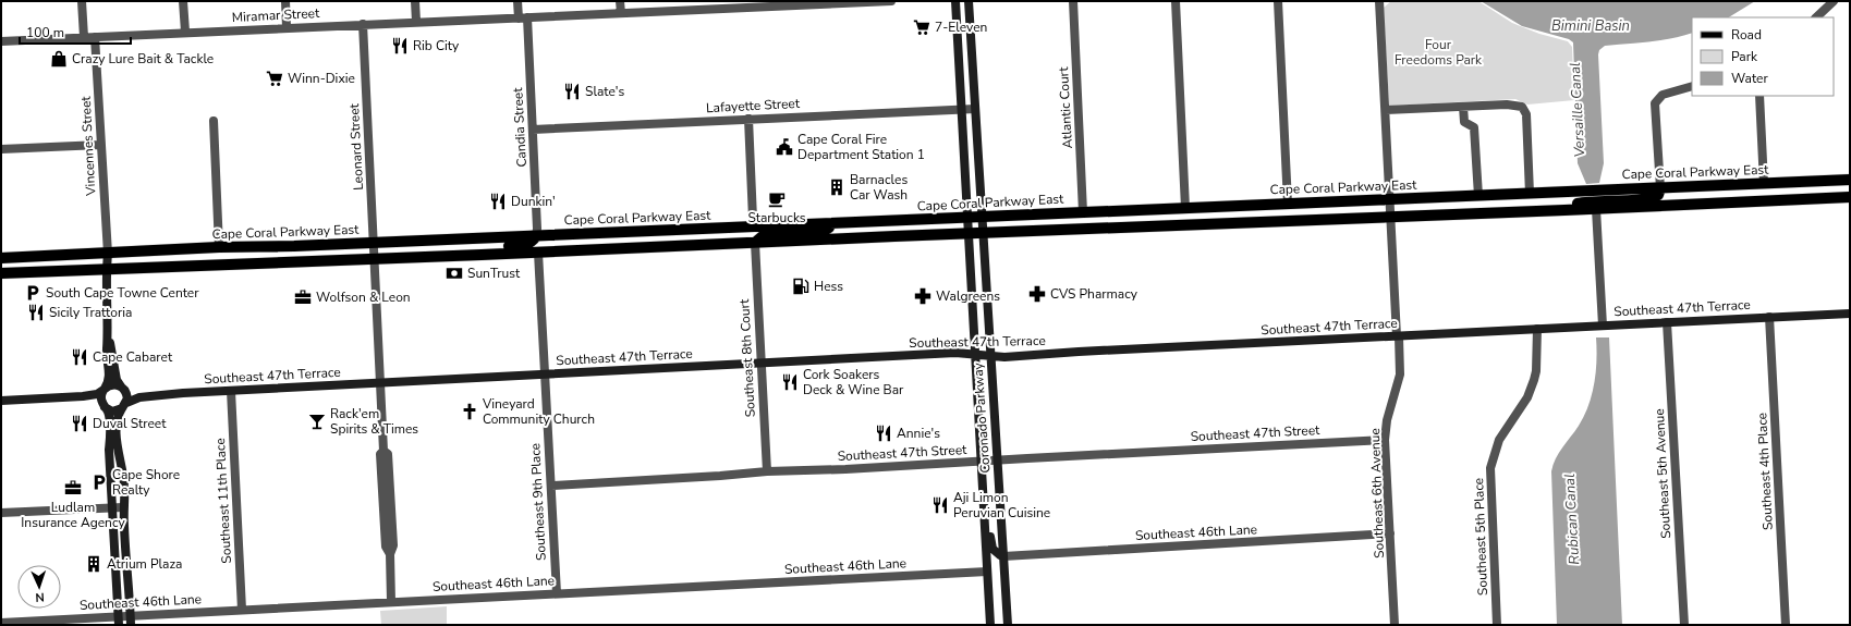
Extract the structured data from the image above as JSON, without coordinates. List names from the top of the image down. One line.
{"streets":{"main road":["Cape Coral Parkway East"],"street":["Miramar Street","Lafayette Street","Atlantic Court","Candia Street","Vincennes Street","Leonard Street","Southeast 47th Terrace","Southeast 8th Court","Coronado Parkway","Southeast 47th Street","Southeast 4th Place","Southeast 5th Avenue","Southeast 6th Avenue","Southeast 11th Place","Southeast 9th Place","Southeast 46th Lane","Southeast 5th Place"]},"crossings":[["Miramar Street","Candia Street"],["Miramar Street","Vincennes Street"],["Miramar Street","Leonard Street"],["Lafayette Street","Candia Street"],["Lafayette Street","Coronado Parkway"],["Atlantic Court","Cape Coral Parkway East"],["Candia Street","Cape Coral Parkway East"],["Vincennes Street","Cape Coral Parkway East"],["Leonard Street","Cape Coral Parkway East"],["Leonard Street","Southeast 47th Terrace"],["Leonard Street","Southeast 46th Lane"],["Cape Coral Parkway East","Coronado Parkway"],["Cape Coral Parkway East","Southeast 6th Avenue"],["Southeast 47th Terrace","Southeast 8th Court"],["Southeast 47th Terrace","Coronado Parkway"],["Southeast 47th Terrace","Southeast 4th Place"],["Southeast 47th Terrace","Southeast 5th Avenue"],["Southeast 47th Terrace","Southeast 6th Avenue"],["Southeast 47th Terrace","Southeast 11th Place"],["Southeast 47th Terrace","Southeast 9th Place"],["Southeast 47th Terrace","Southeast 5th Place"],["Southeast 8th Court","Southeast 47th Street"],["Coronado Parkway","Southeast 47th Street"],["Coronado Parkway","Southeast 46th Lane"],["Southeast 47th Street","Southeast 6th Avenue"],["Southeast 47th Street","Southeast 9th Place"],["Southeast 6th Avenue","Southeast 46th Lane"],["Southeast 11th Place","Southeast 46th Lane"],["Southeast 9th Place","Southeast 46th Lane"]],"water":["Bimini Basin","Versaille Canal","Rubican Canal"],"parks":["Four Freedoms Park"],"places":{"supermarket":["7-Eleven","Winn-Dixie"],"restaurant":["Rib City","Slate's","Dunkin'","Sicily Trattoria","Cape Cabaret","Cork Soakers Deck & Wine Bar","Duval Street","Annie's","Aji Limon Peruvian Cuisine"],"shop":["Crazy Lure Bait & Tackle"],"public building":["Cape Coral Fire Department Station 1"],"building":["Barnacles Car Wash","Atrium Plaza"],"cafe":["Starbucks"],"bank":["SunTrust"],"fuel station":["Hess"],"parking":["South Cape Towne Center","Cape Shore Realty"],"pharmacy":["CVS Pharmacy","Walgreens"],"office":["Wolfson & Leon","Ludlam Insurance Agency"],"church":["Vineyard Community Church"],"bar":["Rack'em Spirits & Times"]},"legend":["Road","Park","Water"],"scale_bar":"100 m","north":"bottom"}
